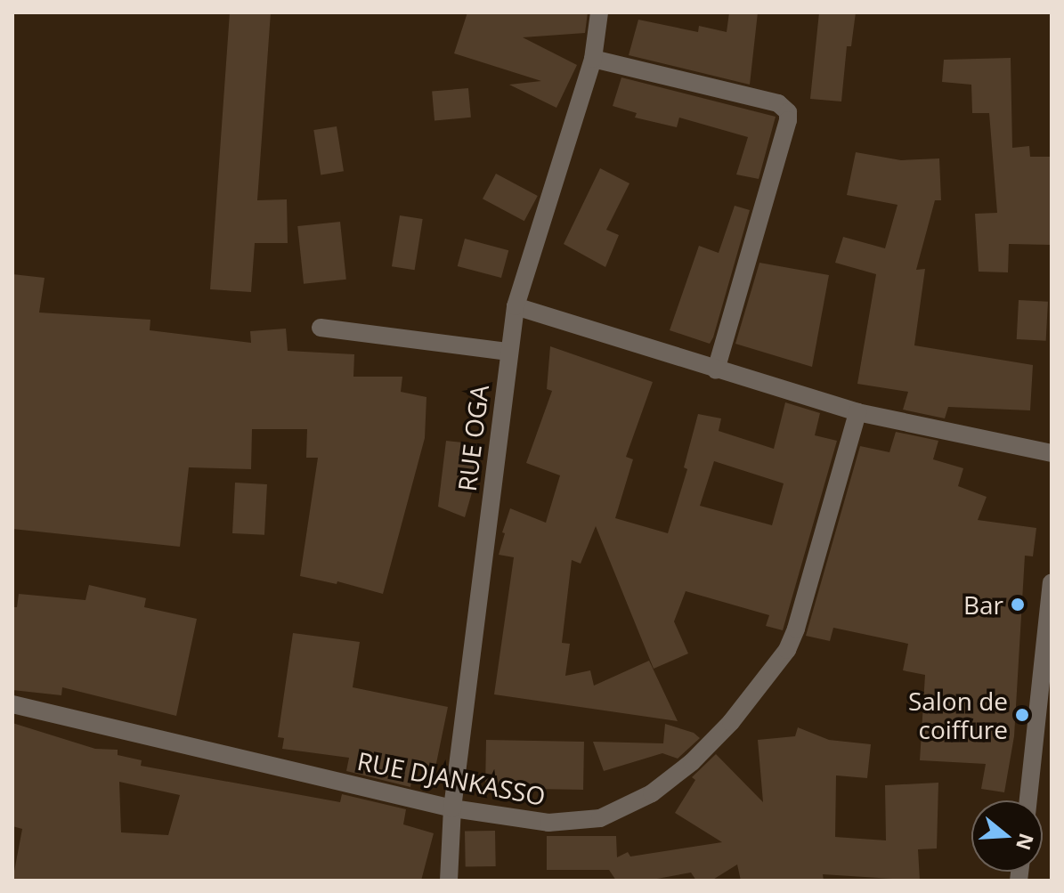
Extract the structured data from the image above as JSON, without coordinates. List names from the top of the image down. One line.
{"streets":{"street":["RUE OGA","RUE DJANKASSO"]},"crossings":[["RUE OGA","RUE DJANKASSO"]],"places":["Bar","Salon de coiffure"],"north":"right"}
